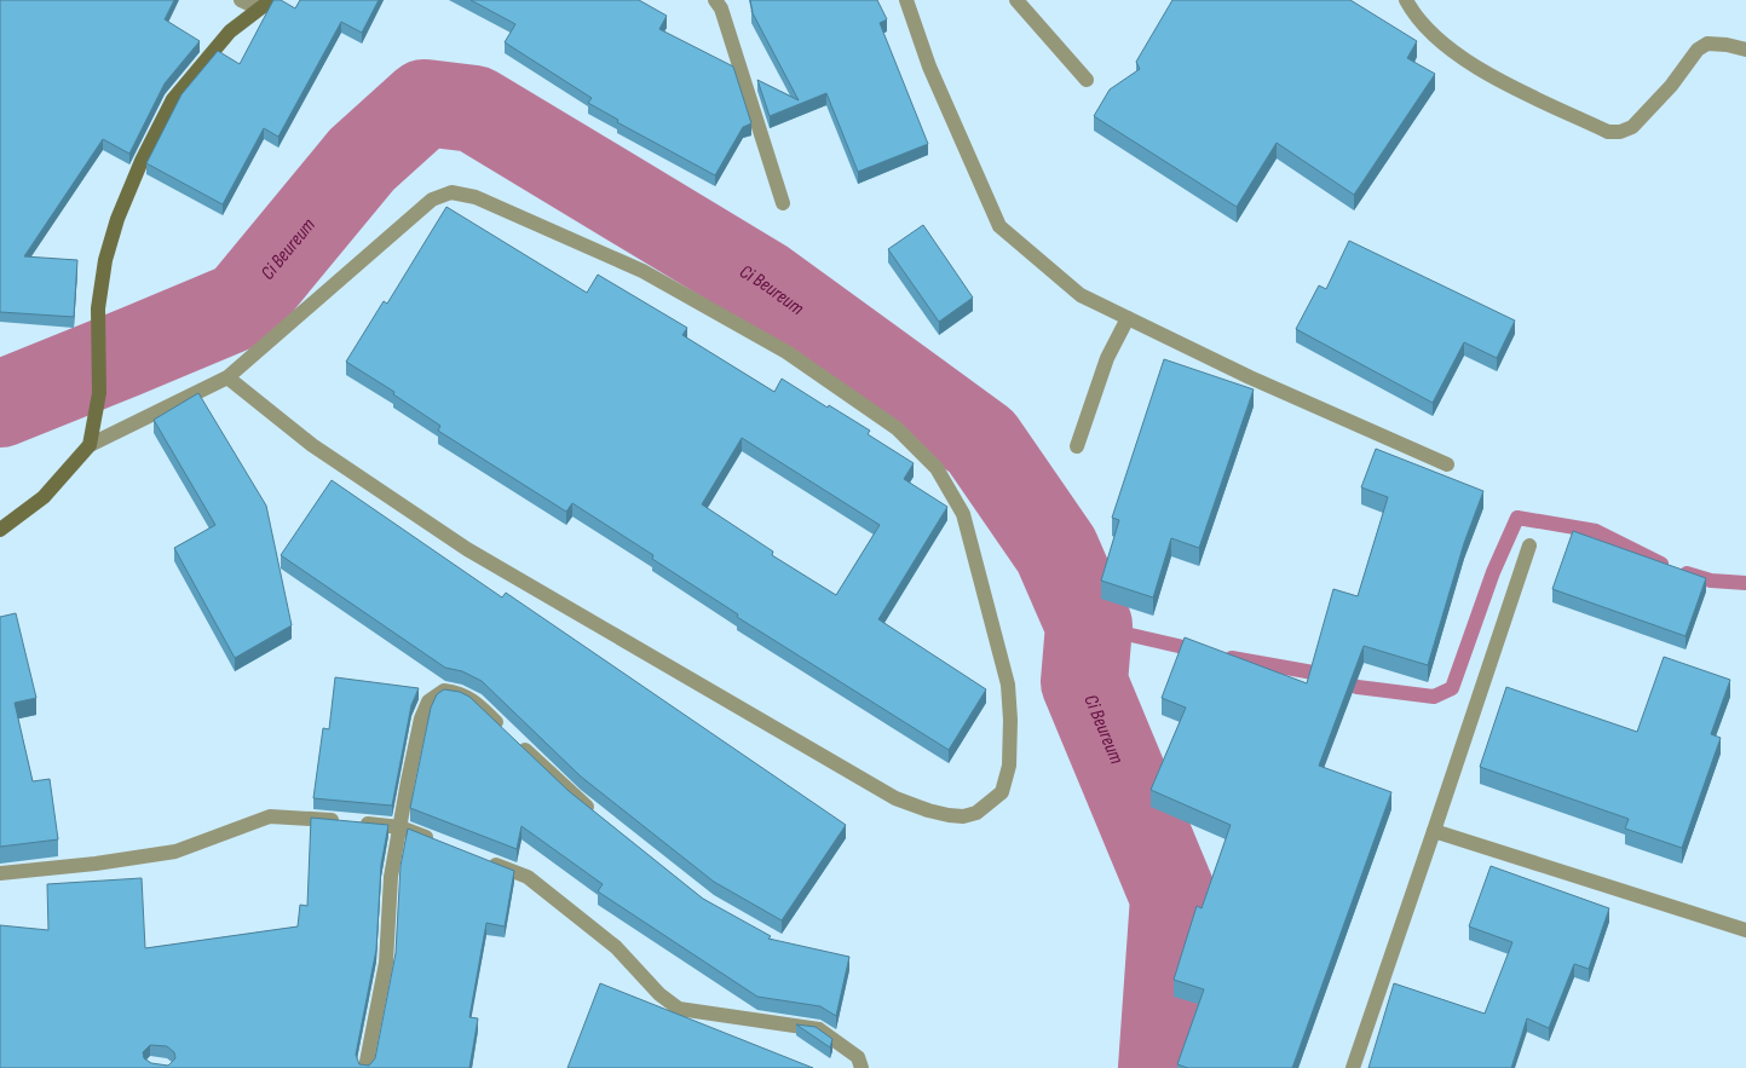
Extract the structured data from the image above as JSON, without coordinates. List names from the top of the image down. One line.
{"water":["Ci Beureum"]}
